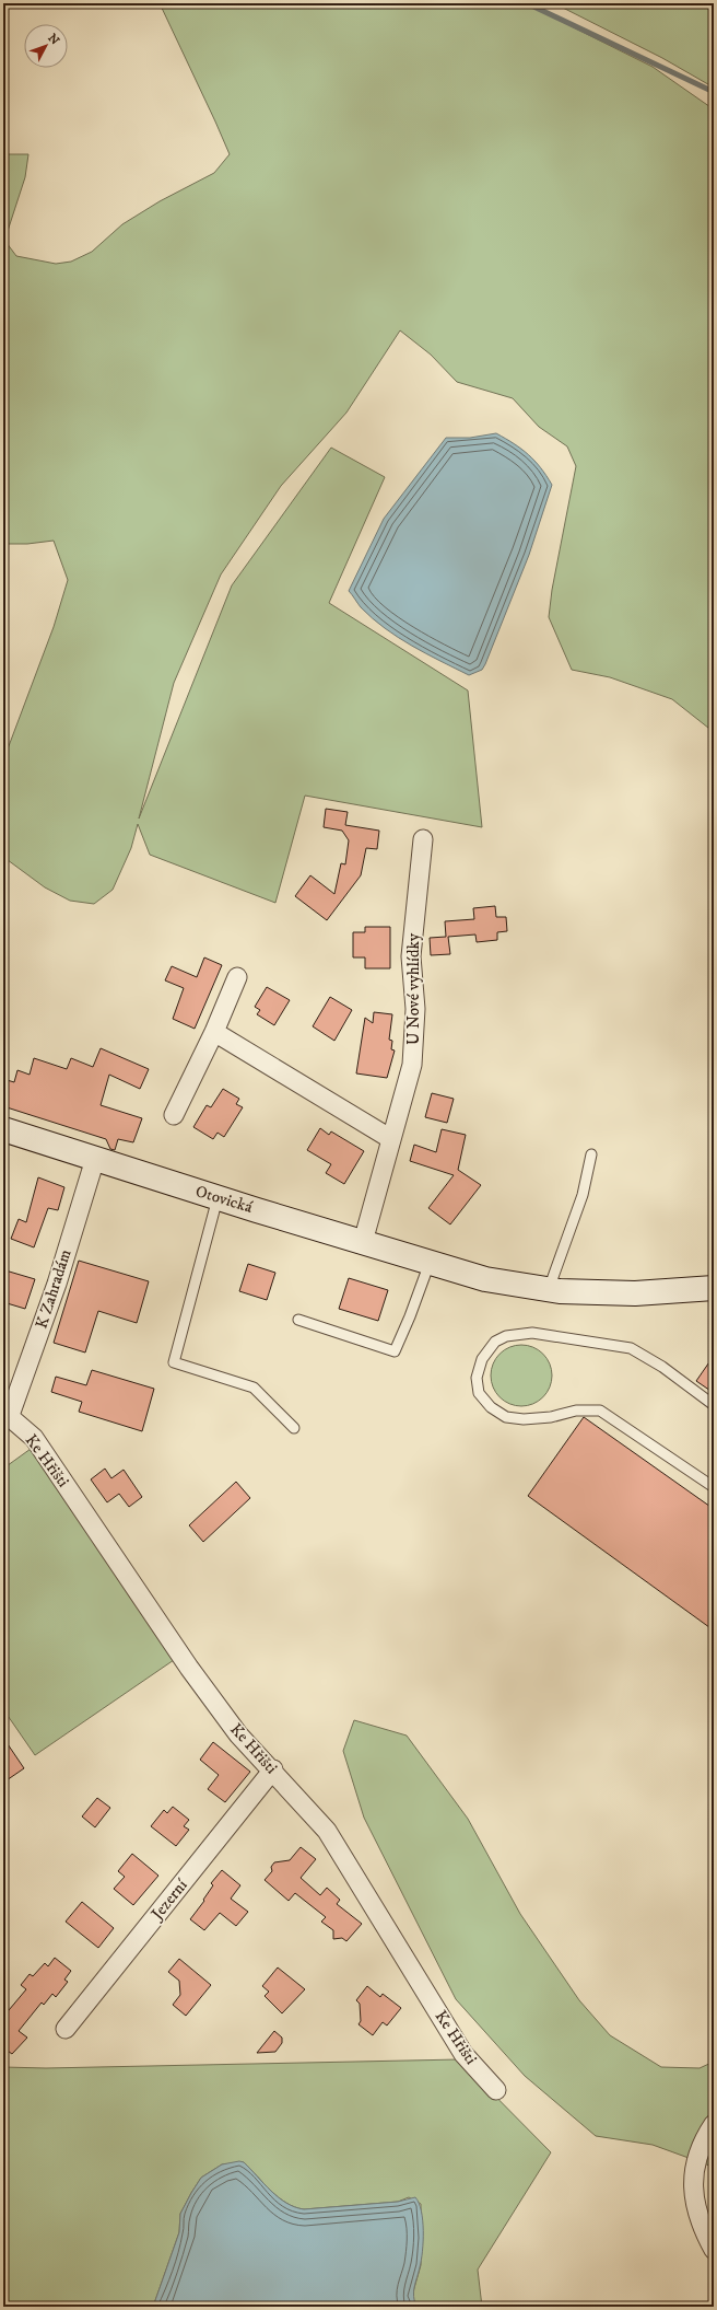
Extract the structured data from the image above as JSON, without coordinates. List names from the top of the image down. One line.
{"streets":{"street":["U Nové vyhlídky","Otovická","K Zahradám","Ke Hřišti","Jezerní"]},"crossings":[["U Nové vyhlídky","Otovická"],["Otovická","K Zahradám"],["K Zahradám","Ke Hřišti"],["Ke Hřišti","Jezerní"]],"north":"top right"}
